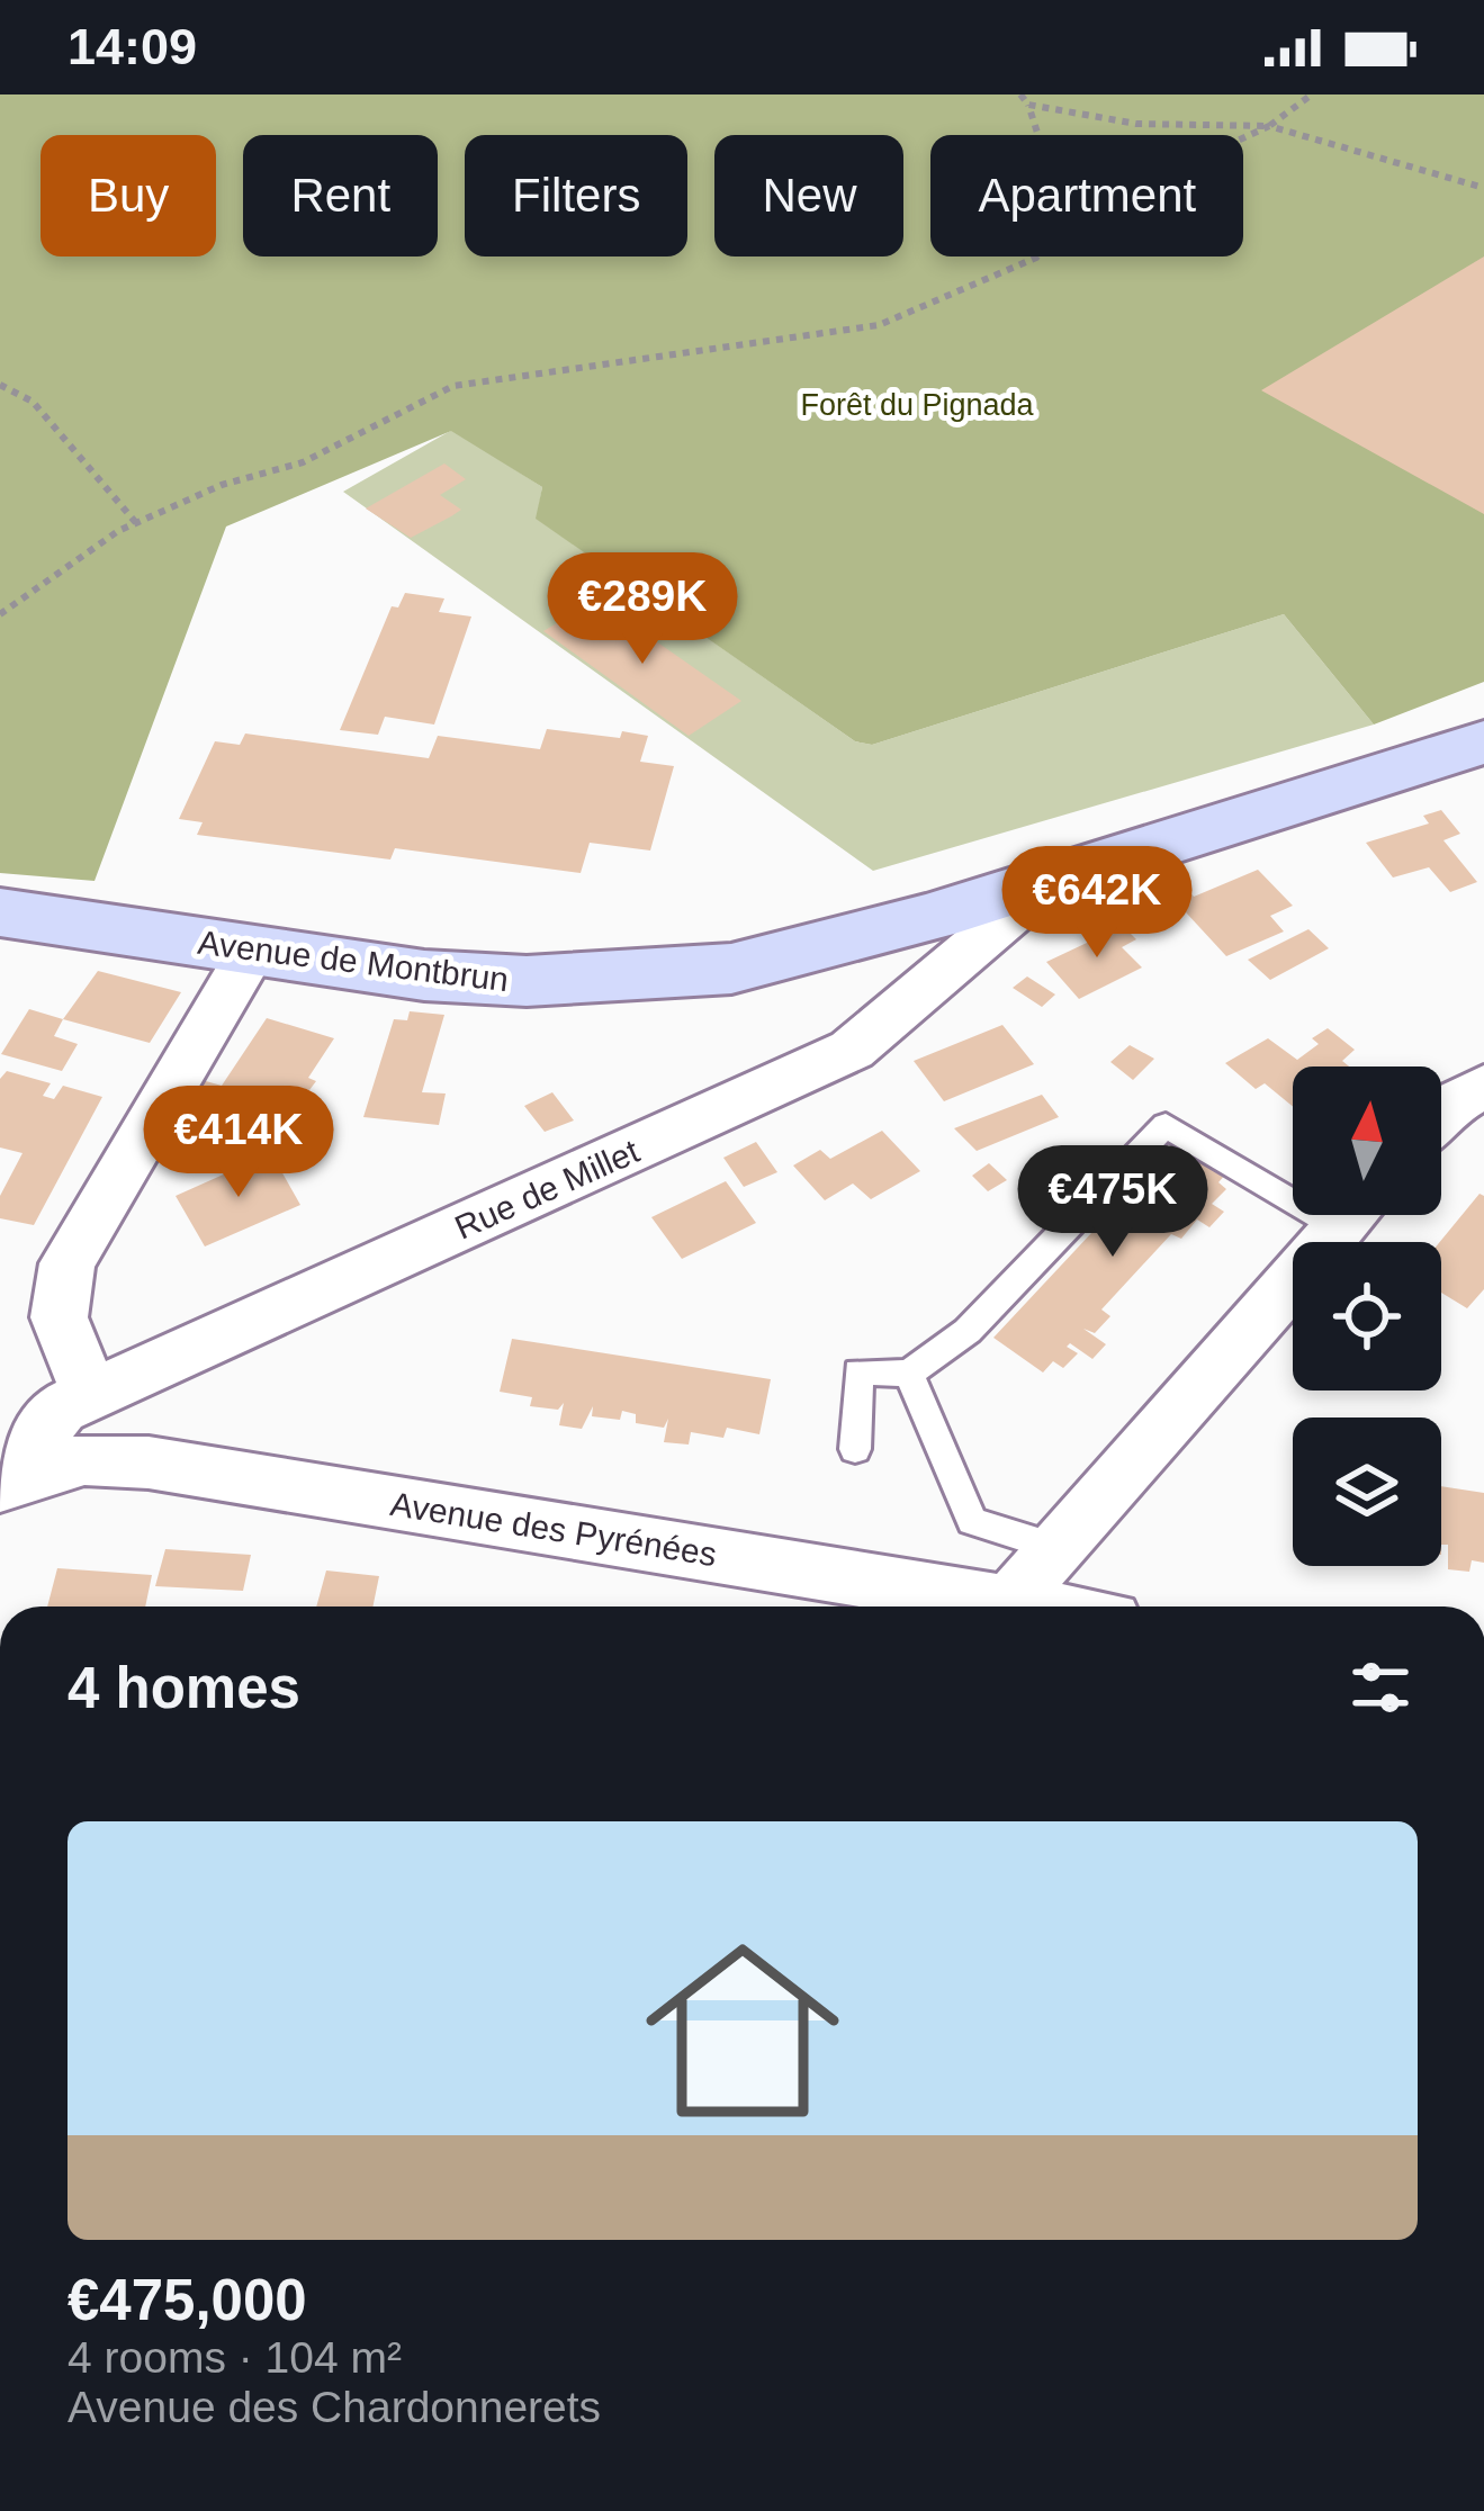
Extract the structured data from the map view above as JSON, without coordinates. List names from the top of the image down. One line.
{"streets":{"street":["Avenue de Montbrun","Rue de Millet","Avenue des Pyrénées"]},"crossings":[["Avenue de Montbrun","Rue de Millet"],["Rue de Millet","Avenue des Pyrénées"]],"parks":["Forêt du Pignada"],"north":"top","page":{"status":"14:09","chip":["Buy","Rent","Filters","New","Apartment"],"price":["€289K","€642K","€414K","€475K"],"heading":"4 homes","list":[{"name":"€475,000","note":"4 rooms · 104 m² · Avenue des Chardonnerets"}]}}
